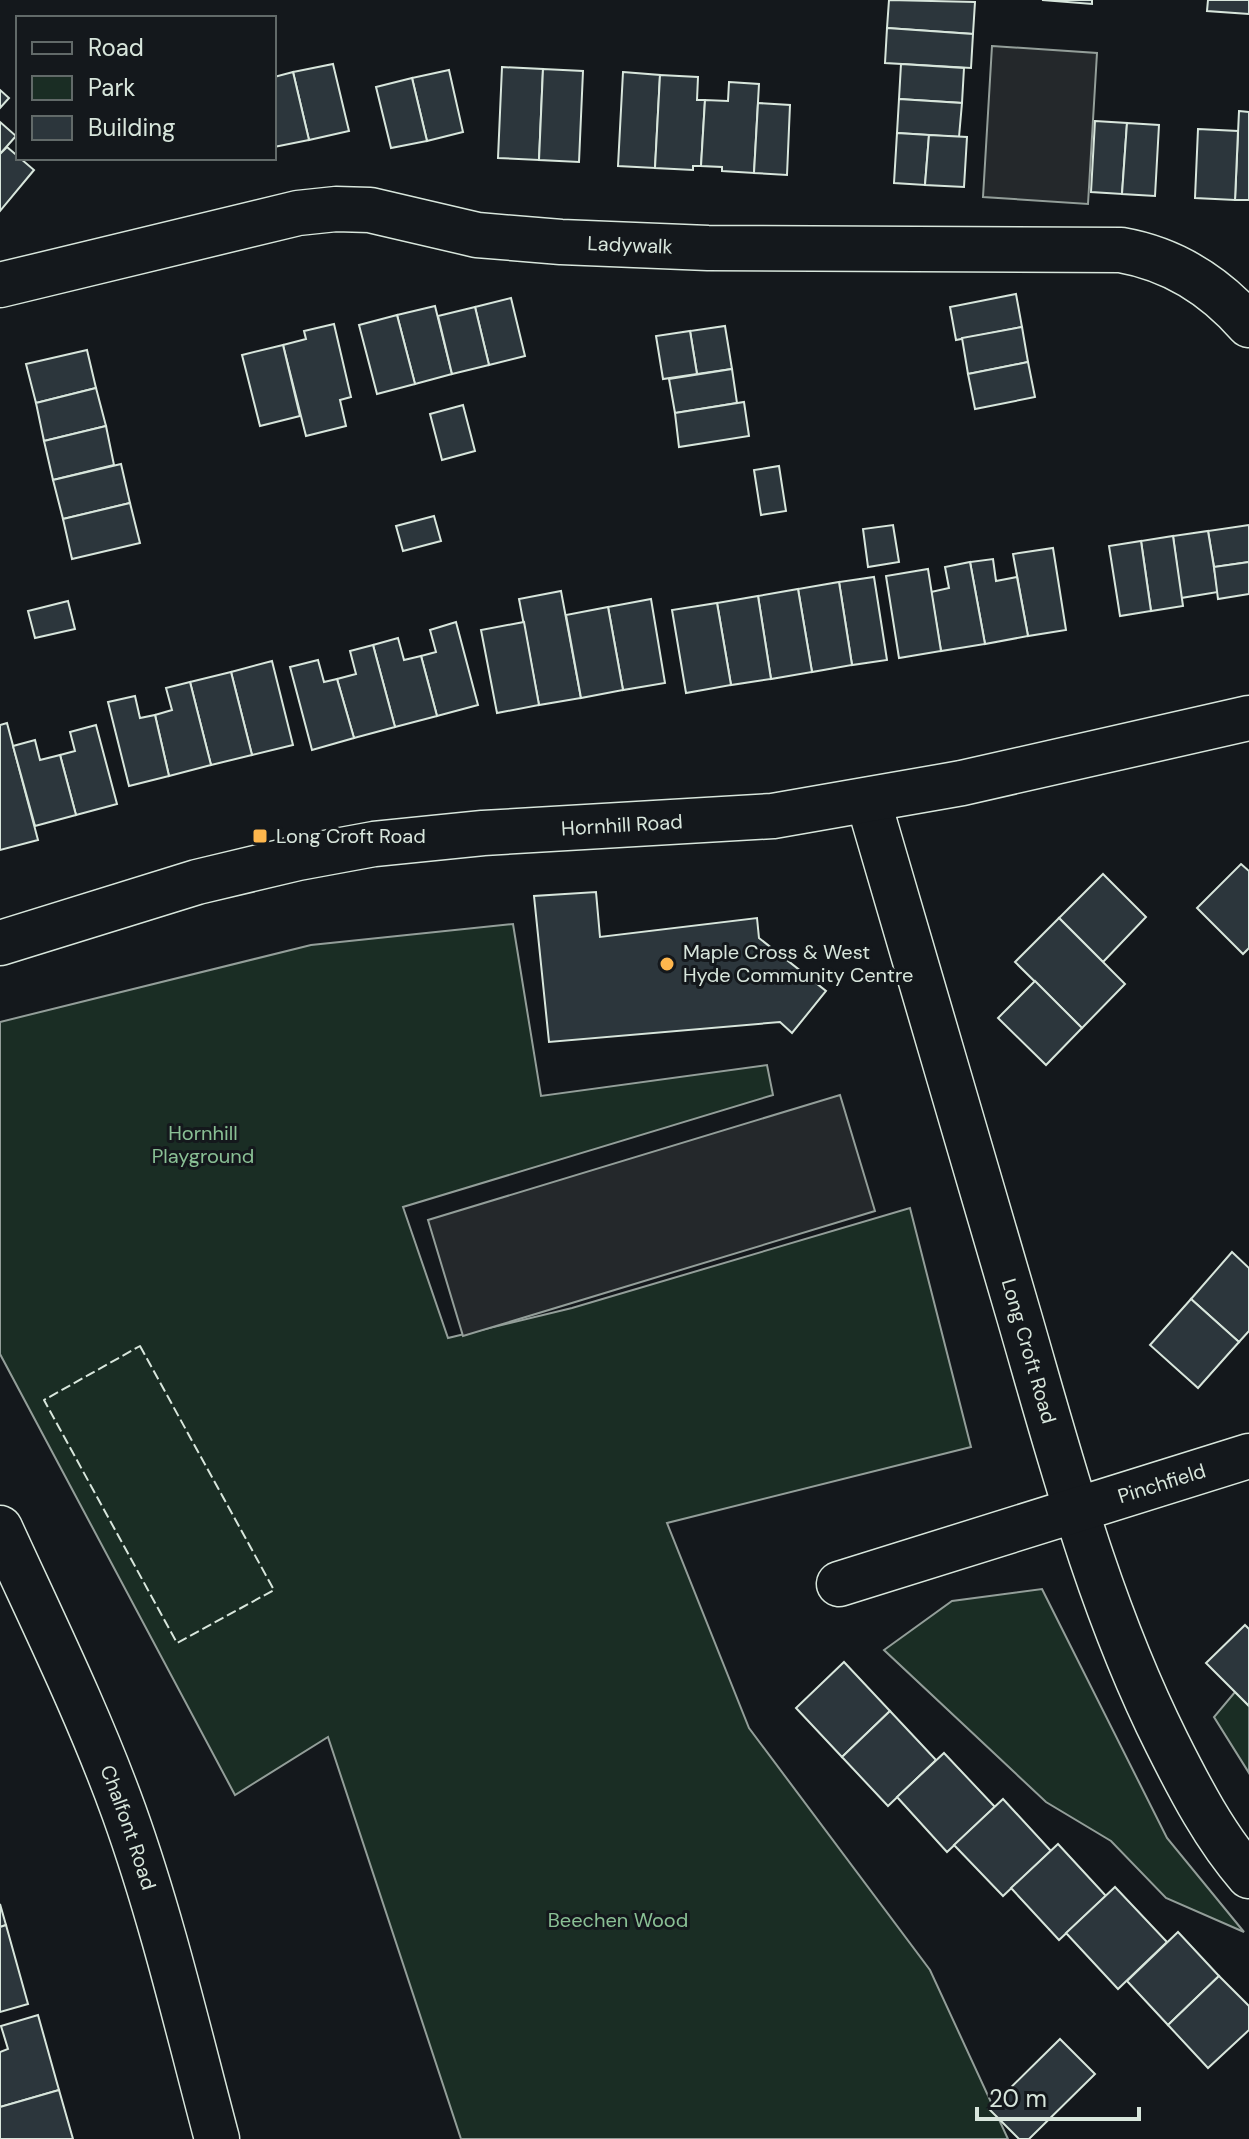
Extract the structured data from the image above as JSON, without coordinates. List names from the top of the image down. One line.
{"streets":{"street":["Ladywalk","Hornhill Road","Long Croft Road","Pinchfield","Chalfont Road"]},"crossings":[["Hornhill Road","Long Croft Road"],["Long Croft Road","Pinchfield"]],"parks":["Hornhill Playground","Beechen Wood"],"places":{"transit":["Long Croft Road"],"other":["Maple Cross & West Hyde Community Centre"]},"legend":["Road","Park","Building"],"scale_bar":"20 m"}
